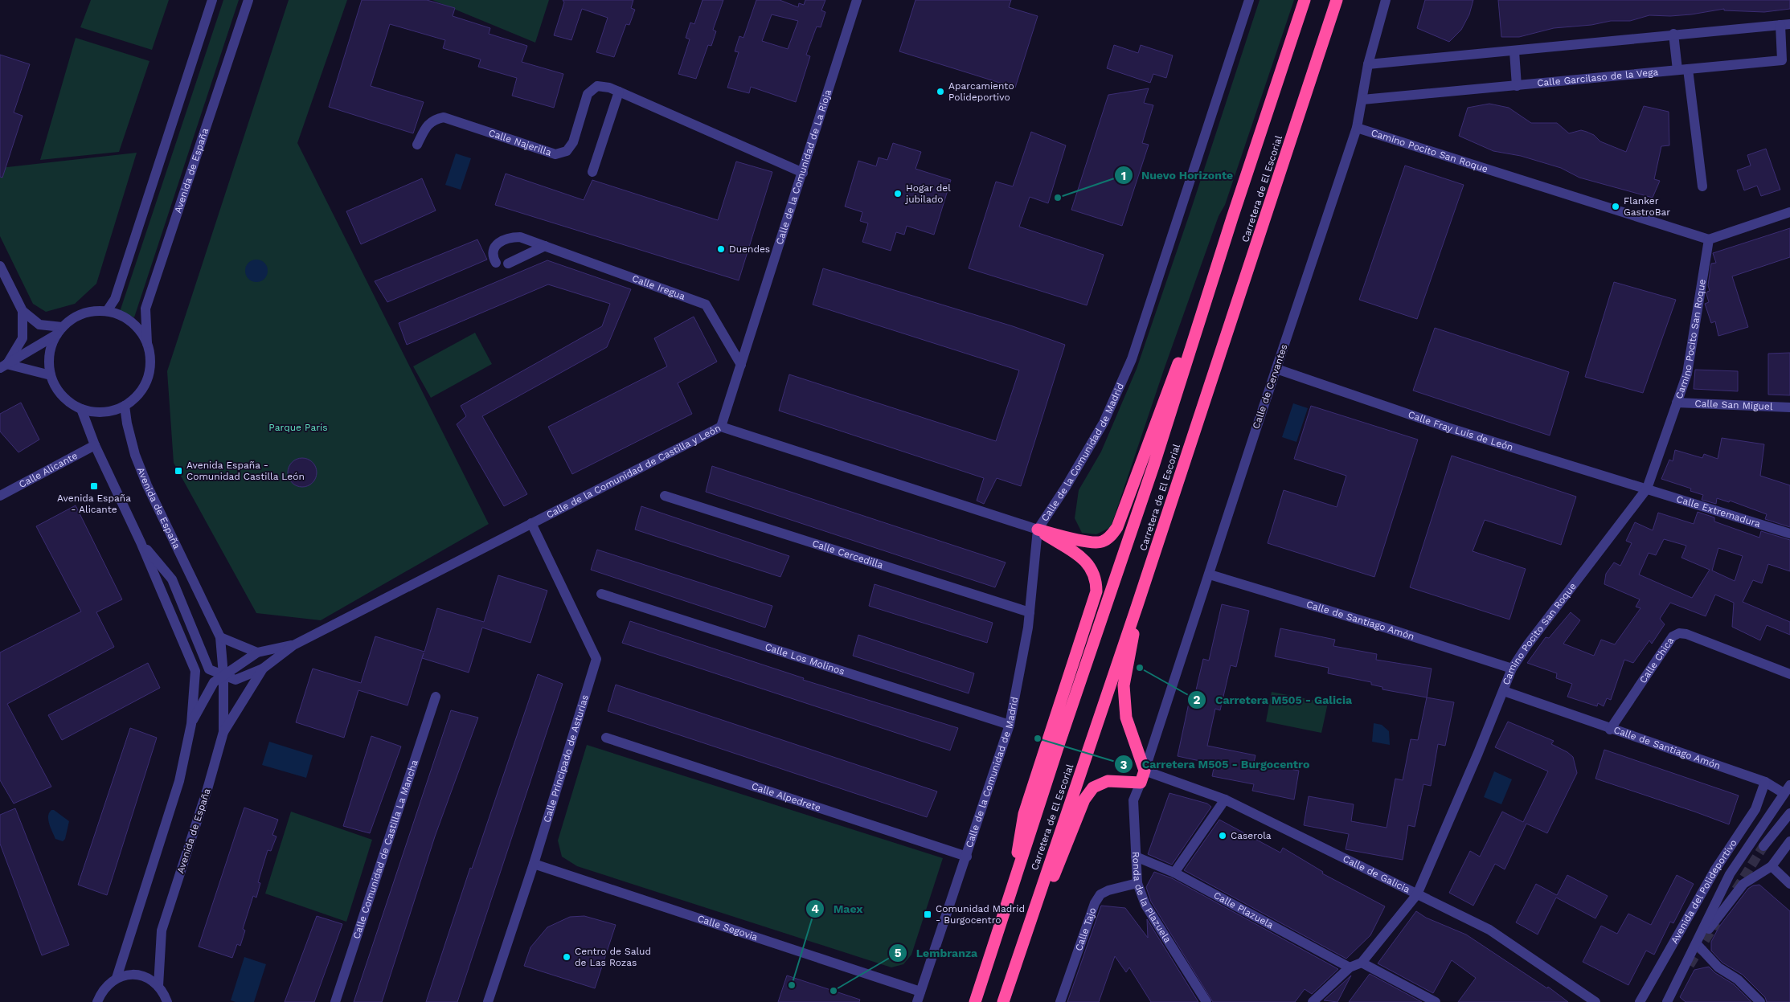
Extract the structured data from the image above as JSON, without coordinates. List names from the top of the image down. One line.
{"streets":{"highway":["Carretera de El Escorial"],"street":["Calle Garcilaso de la Vega","Calle Najerilla","Camino Pocito San Roque","Calle de la Comunidad de La Rioja","Avenida de España","Calle Iregua","Calle de Cervantes","Calle San Miguel","Calle Fray Luis de León","Calle de la Comunidad de Madrid","Calle Alicante","Calle de la Comunidad de Castilla y León","Calle Extremadura","Calle Cercedilla","Calle de Santiago Amón","Calle Los Molinos","Calle Chica","Calle Principado de Asturias","Calle Alpedrete","Calle Comunidad de Castilla La Mancha","Calle de Galicia","Avenida del Polideportivo","Ronda de la Plazuela","Calle Plazuela","Calle Segovia","Calle Tajo"]},"crossings":[["Calle Garcilaso de la Vega","Calle de Cervantes"],["Calle Najerilla","Calle de la Comunidad de La Rioja"],["Camino Pocito San Roque","Calle de Cervantes"],["Camino Pocito San Roque","Calle San Miguel"],["Camino Pocito San Roque","Calle Fray Luis de León"],["Camino Pocito San Roque","Calle Extremadura"],["Camino Pocito San Roque","Calle de Santiago Amón"],["Camino Pocito San Roque","Calle de Galicia"],["Camino Pocito San Roque","Calle Plazuela"],["Calle de la Comunidad de La Rioja","Calle Iregua"],["Calle de la Comunidad de La Rioja","Calle de la Comunidad de Castilla y León"],["Avenida de España","Calle de la Comunidad de Castilla y León"],["Calle de Cervantes","Calle Fray Luis de León"],["Calle de Cervantes","Calle de Santiago Amón"],["Calle de Cervantes","Calle de Galicia"],["Calle Fray Luis de León","Calle Extremadura"],["Calle de la Comunidad de Madrid","Calle de la Comunidad de Castilla y León"],["Calle de la Comunidad de Madrid","Calle Cercedilla"],["Calle de la Comunidad de Madrid","Calle Los Molinos"],["Calle de la Comunidad de Madrid","Calle Alpedrete"],["Calle de la Comunidad de Madrid","Calle Segovia"],["Calle de la Comunidad de Castilla y León","Calle Principado de Asturias"],["Calle de Santiago Amón","Calle Chica"],["Calle de Santiago Amón","Avenida del Polideportivo"],["Calle Principado de Asturias","Calle Segovia"],["Ronda de la Plazuela","Calle Plazuela"],["Ronda de la Plazuela","Calle Tajo"]],"parks":["Parque París"],"places":{"other":["Aparcamiento Polideportivo","Hogar del jubilado","Nuevo Horizonte","Flanker GastroBar","Duendes","Carretera M505 - Galicia","Carretera M505 - Burgocentro","Caserola","Centro de Salud de Las Rozas","Maex","Lembranza"],"transit":["Avenida España - Comunidad Castilla León","Avenida España - Alicante","Comunidad Madrid - Burgocentro"]}}
